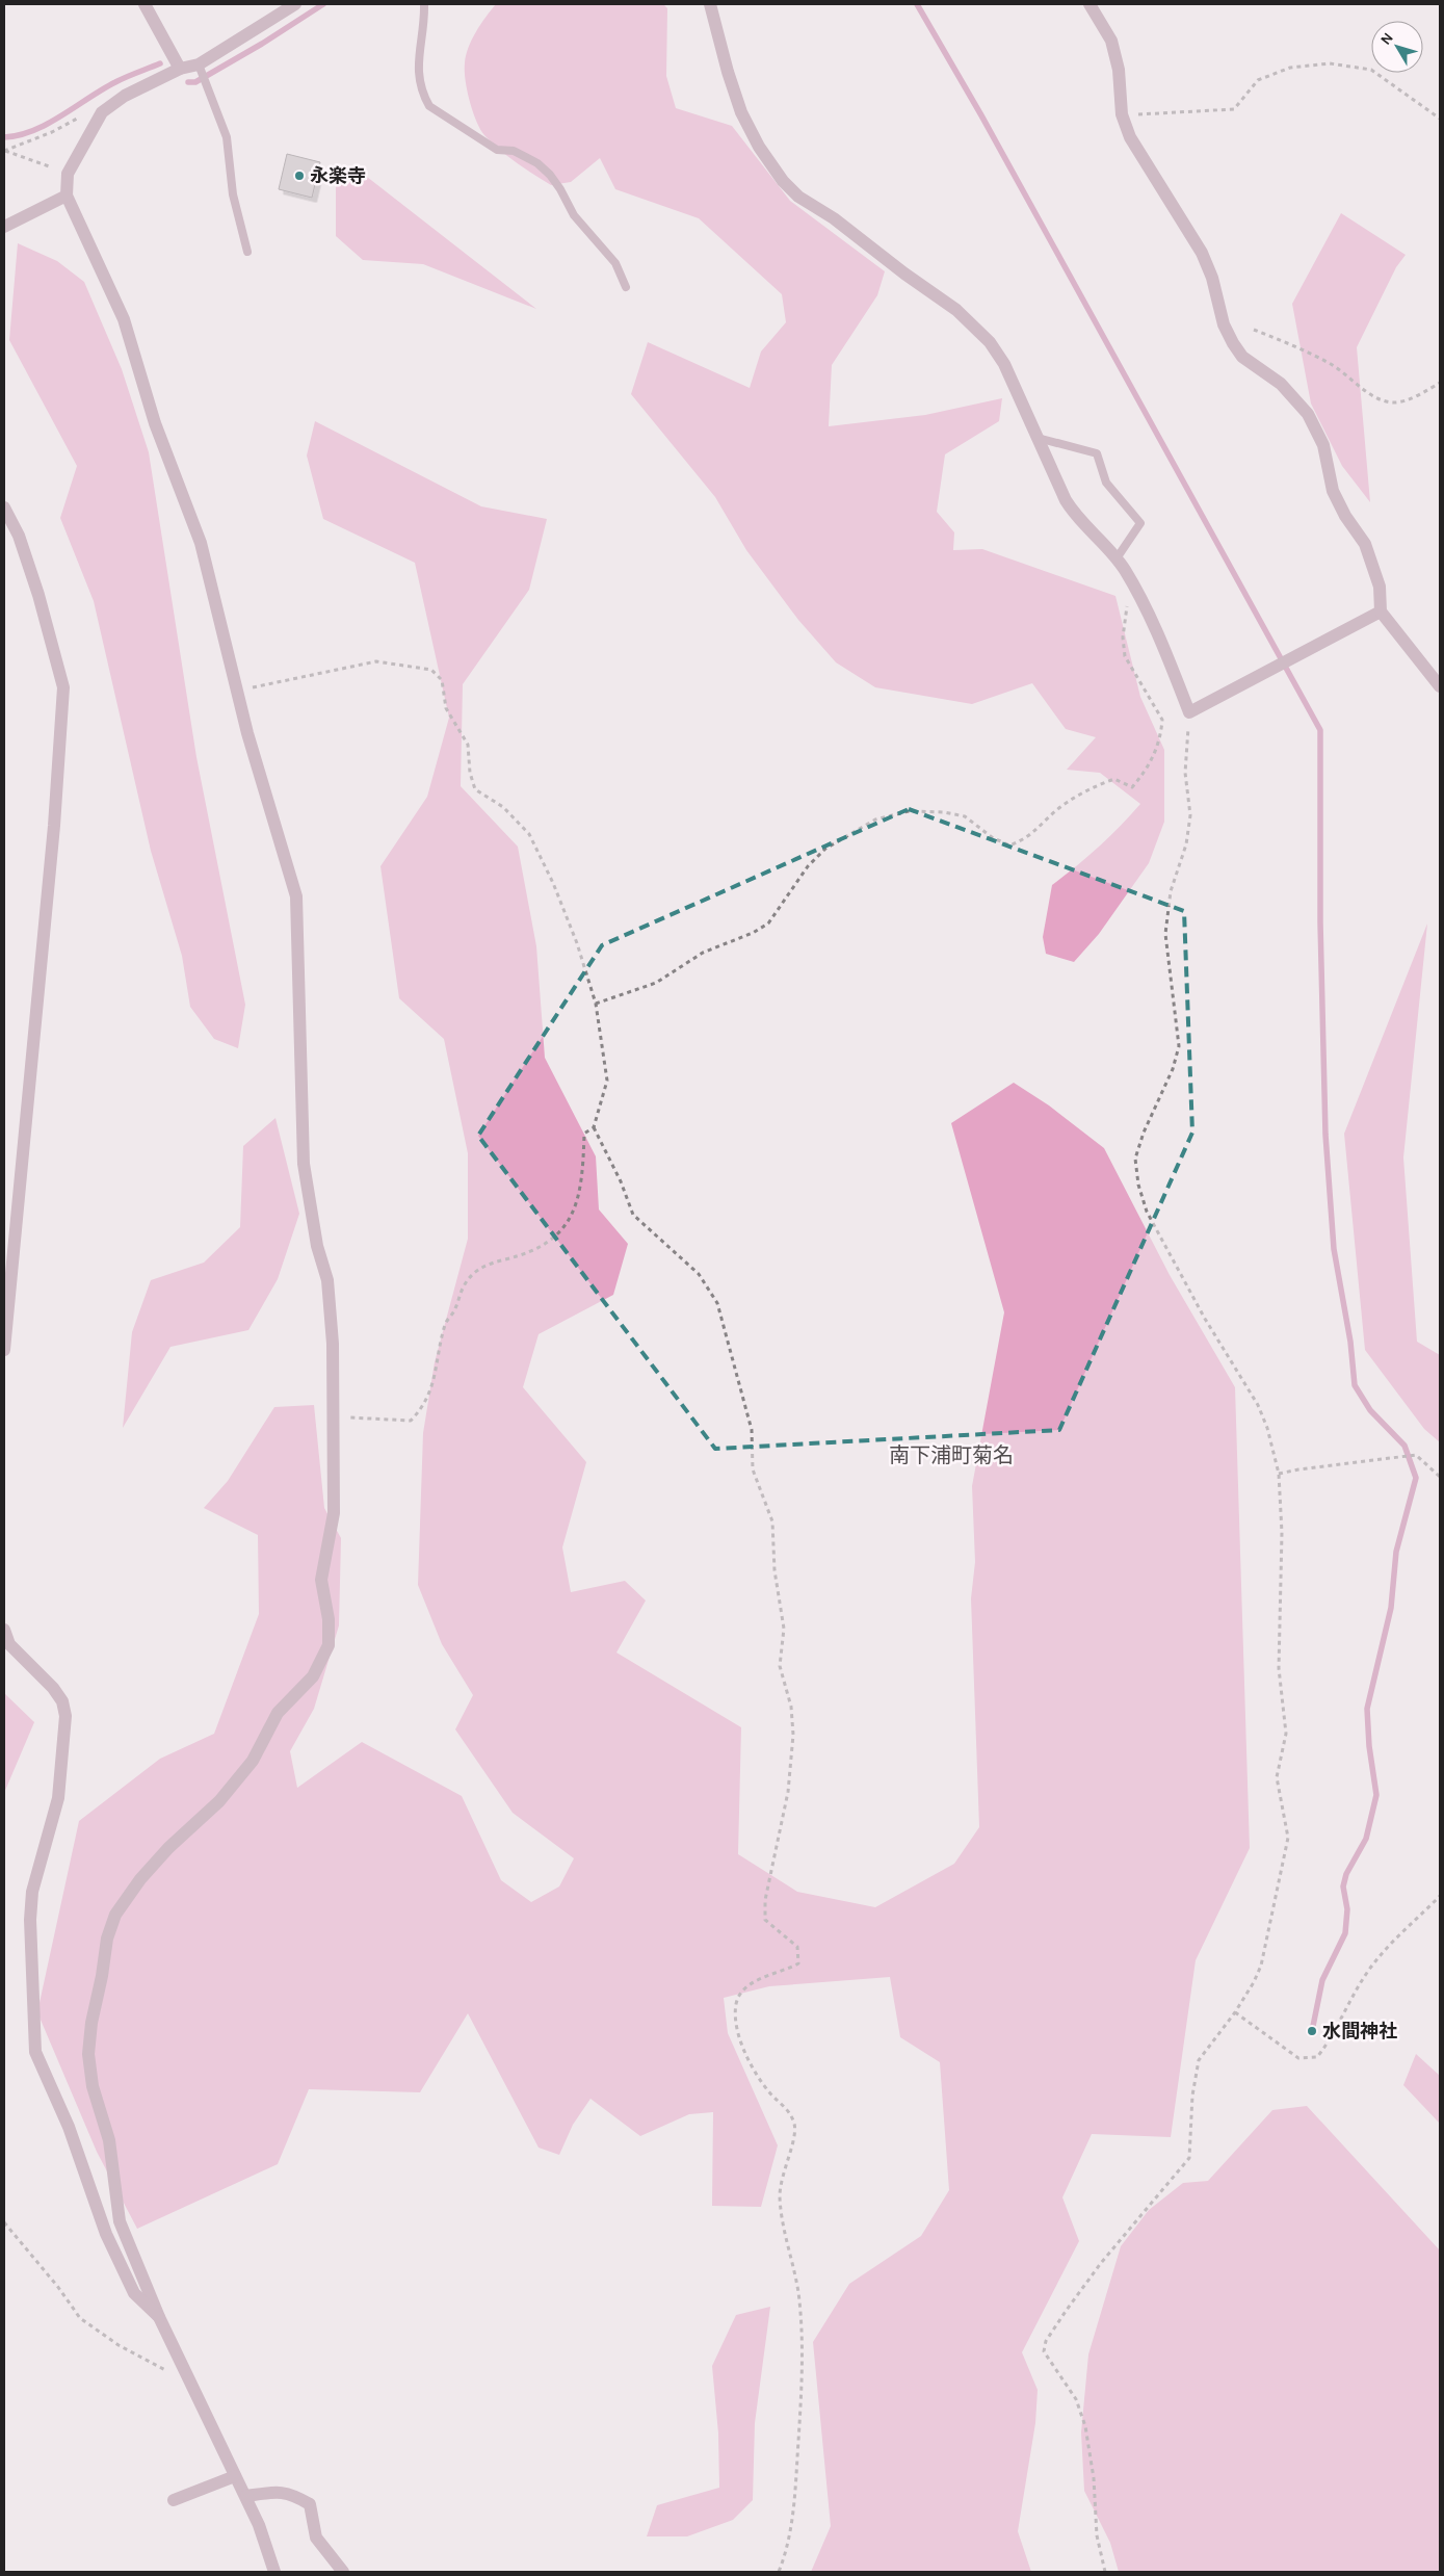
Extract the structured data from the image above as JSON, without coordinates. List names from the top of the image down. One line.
{"districts":["南下浦町菊名"],"places":["永楽寺","水間神社"],"north":"top left"}
